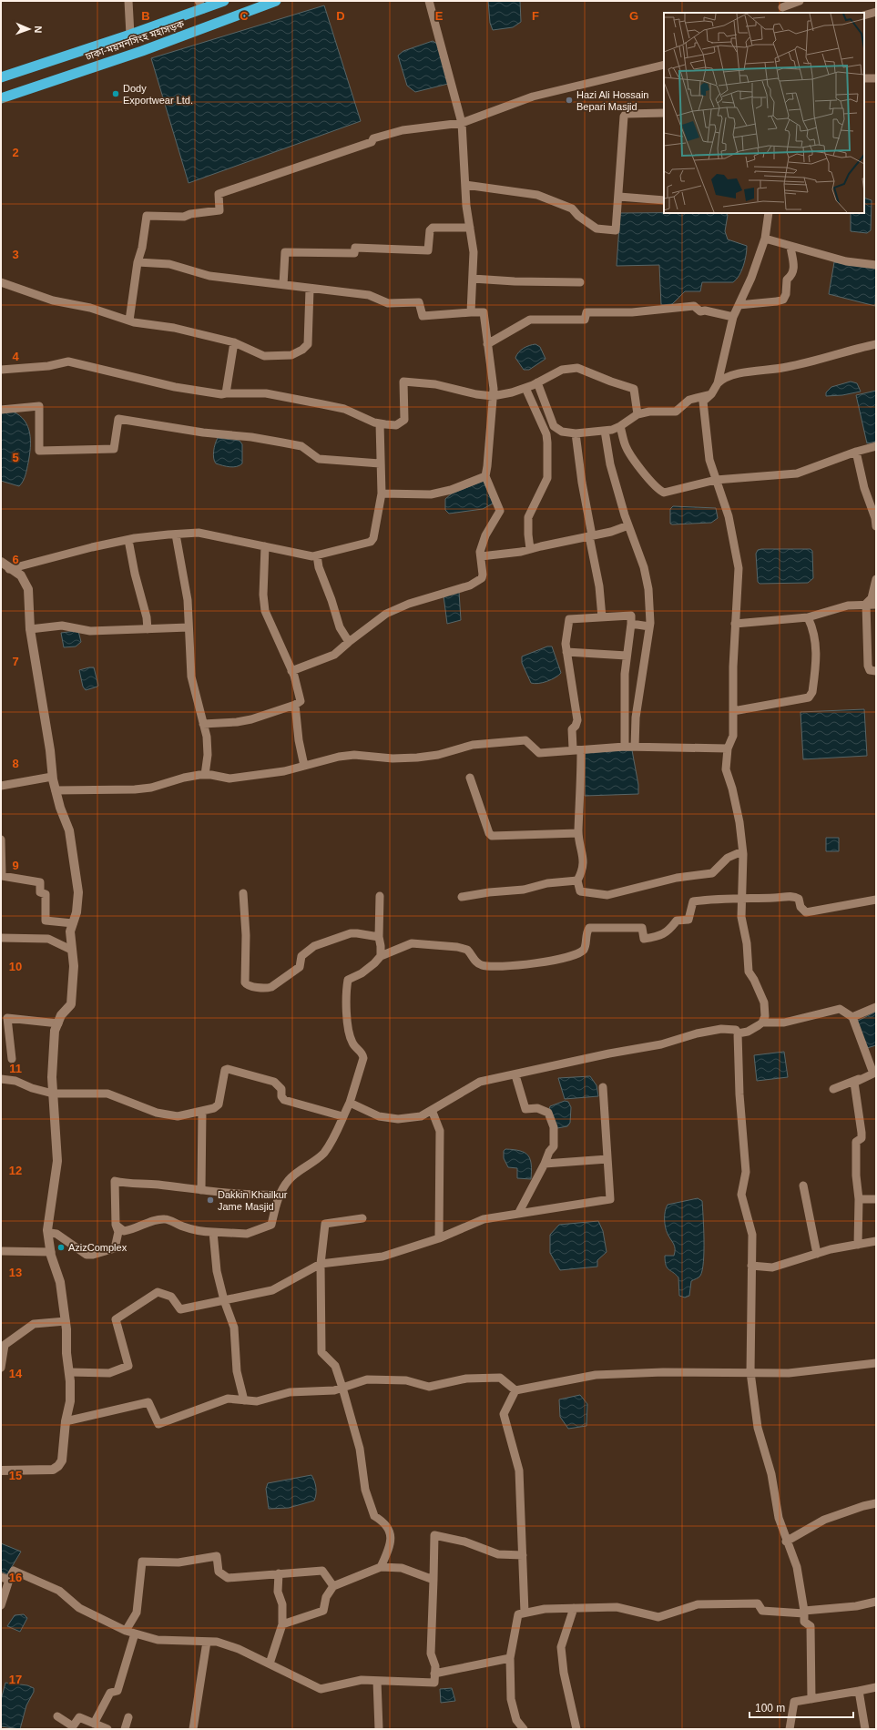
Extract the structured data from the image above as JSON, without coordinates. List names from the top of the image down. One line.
{"streets":{"highway":["ঢাকা-ময়মনসিংহ মহাসড়ক"]},"places":["Dody Exportwear Ltd.","Hazi Ali Hossain Bepari Masjid","Dakkin Khailkur Jame Masjid","AzizComplex"],"scale_bar":"100 m","north":"right","grid":{"columns":["B","C","D","E","F","G"],"rows":["2","3","4","5","6","7","8","9","10","11","12","13","14","15","16","17"]}}
